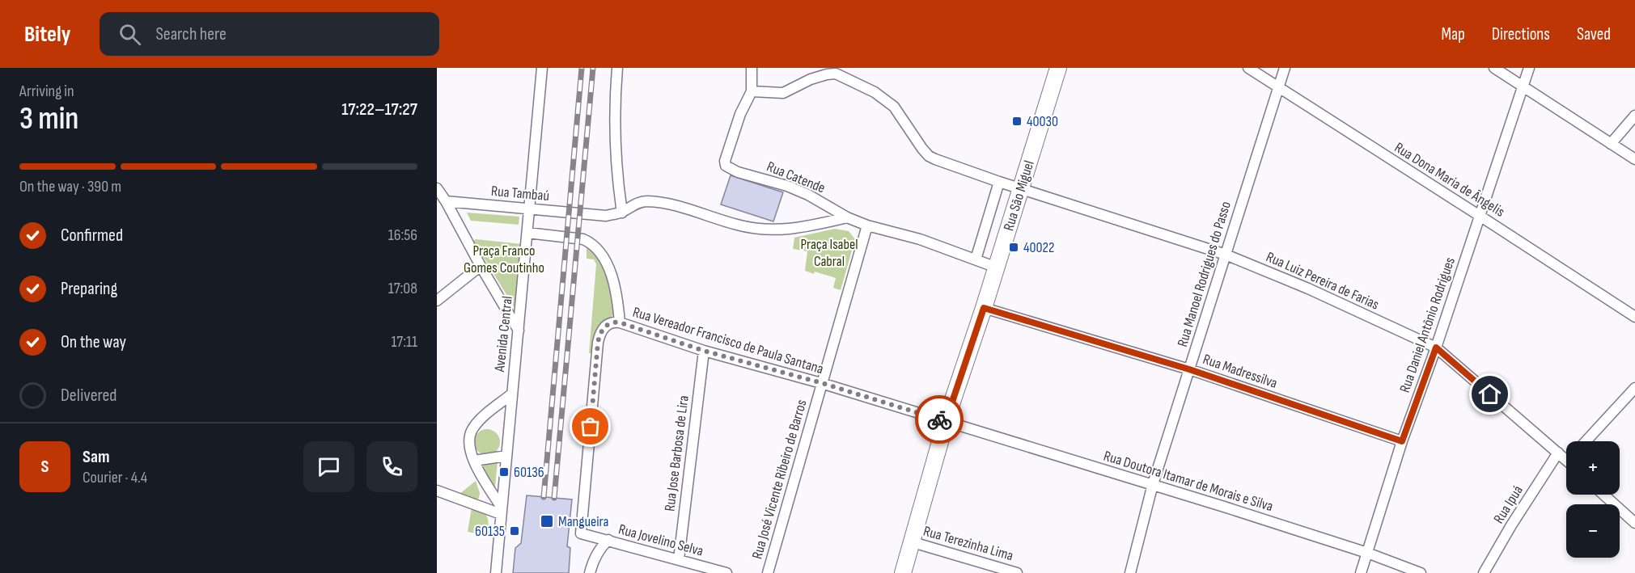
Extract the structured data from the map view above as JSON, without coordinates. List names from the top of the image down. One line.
{"streets":{"main road":["Rua São Miguel"],"street":["Rua Catende","Rua Dona Maria de Ângelis","Rua Tambaú","Rua Manoel Rodrigues do Passo","Rua Luiz Pereira de Farias","Rua Daniel Antônio Rodrigues","Avenida Central","Rua Vereador Francisco de Paula Santana","Rua Madressilva","Rua Jose Barbosa de Lira","Rua José Vicente Ribeiro de Barros","Rua Doutora Itamar de Morais e Silva","Rua Ipuá","Rua Jovelino Selva","Rua Terezinha Lima"]},"crossings":[["Rua Catende","Rua Tambaú"],["Rua Catende","Rua São Miguel"],["Rua Catende","Rua José Vicente Ribeiro de Barros"],["Rua Dona Maria de Ângelis","Rua Manoel Rodrigues do Passo"],["Rua Dona Maria de Ângelis","Rua Daniel Antônio Rodrigues"],["Rua Tambaú","Avenida Central"],["Rua São Miguel","Rua Luiz Pereira de Farias"],["Rua São Miguel","Rua Vereador Francisco de Paula Santana"],["Rua São Miguel","Rua Madressilva"],["Rua São Miguel","Rua Doutora Itamar de Morais e Silva"],["Rua São Miguel","Rua Terezinha Lima"],["Rua Manoel Rodrigues do Passo","Rua Luiz Pereira de Farias"],["Rua Manoel Rodrigues do Passo","Rua Madressilva"],["Rua Manoel Rodrigues do Passo","Rua Doutora Itamar de Morais e Silva"],["Rua Luiz Pereira de Farias","Rua Daniel Antônio Rodrigues"],["Rua Luiz Pereira de Farias","Rua Ipuá"],["Rua Daniel Antônio Rodrigues","Rua Madressilva"],["Rua Daniel Antônio Rodrigues","Rua Doutora Itamar de Morais e Silva"],["Avenida Central","Rua Vereador Francisco de Paula Santana"],["Rua Vereador Francisco de Paula Santana","Rua Jose Barbosa de Lira"],["Rua Vereador Francisco de Paula Santana","Rua José Vicente Ribeiro de Barros"],["Rua Vereador Francisco de Paula Santana","Rua Doutora Itamar de Morais e Silva"],["Rua Vereador Francisco de Paula Santana","Rua Jovelino Selva"],["Rua Jose Barbosa de Lira","Rua Jovelino Selva"]],"parks":["Praça Isabel Cabral","Praça Franco Gomes Coutinho"],"places":{"transit":["40030","40022","60136","Mangueira","60135"]},"page":{"header":"Bitely","search":"Search here","nav":["Map","Directions","Saved"],"heading":["3 min","Arriving in","17:22–17:27"],"panel":["Sam","Courier · 4.4"],"bar":"On the way · 390 m","list":[["Confirmed","16:56"],["Preparing","17:08"],["On the way","17:11"],"Delivered"],"round":"S","map_buttons":["+","−"]}}
